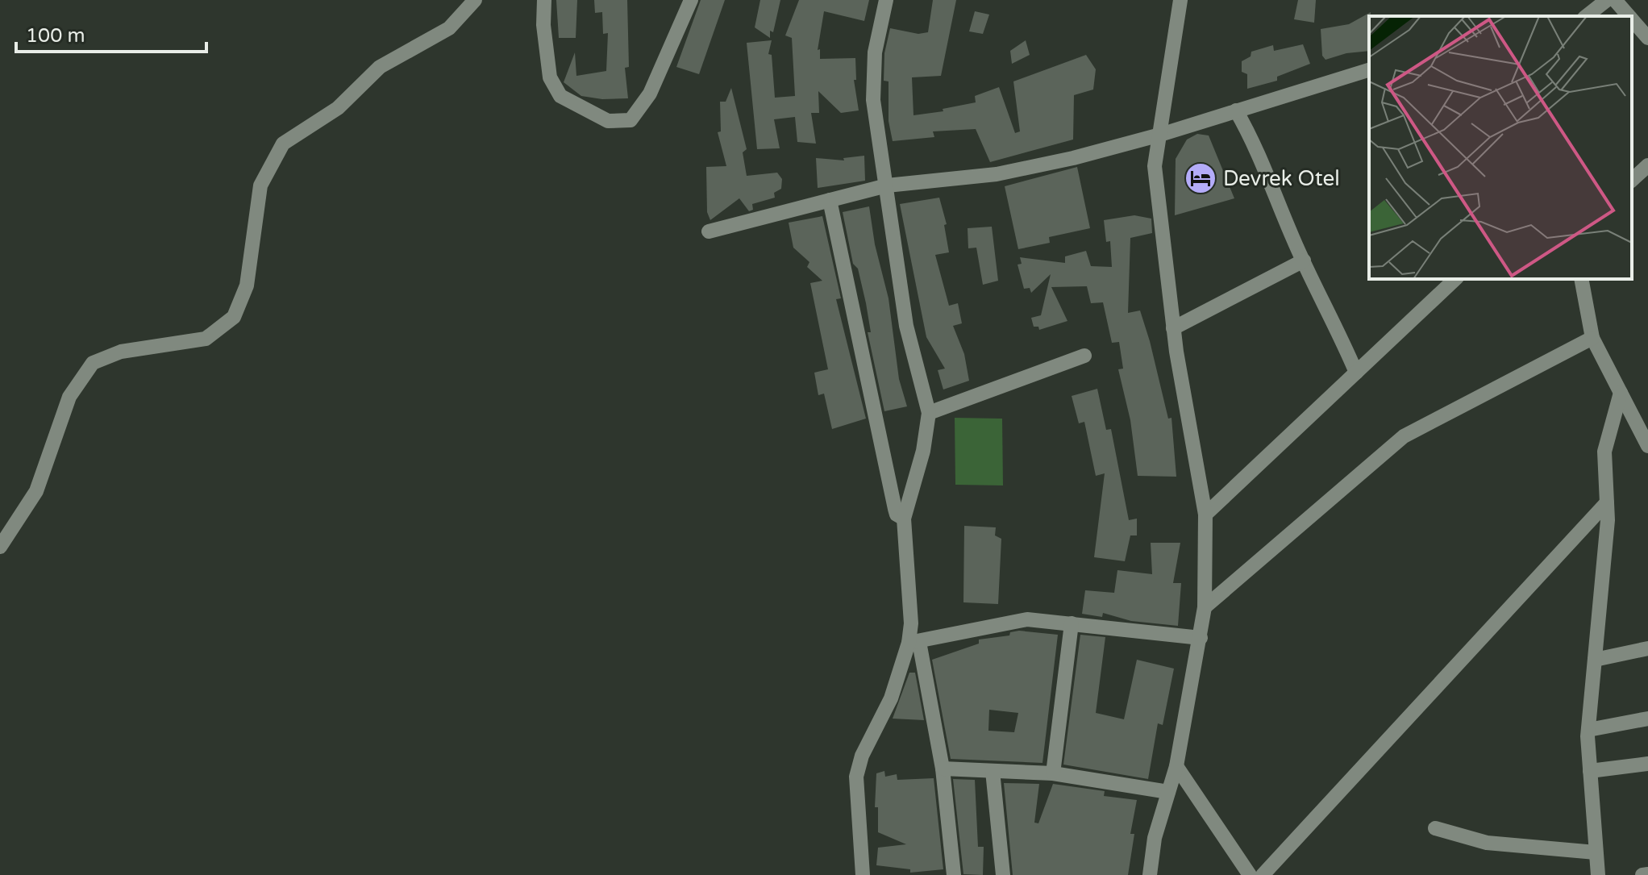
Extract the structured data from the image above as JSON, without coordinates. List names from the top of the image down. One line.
{"places":{"hotel":["Devrek Otel"]},"scale_bar":"100 m"}
